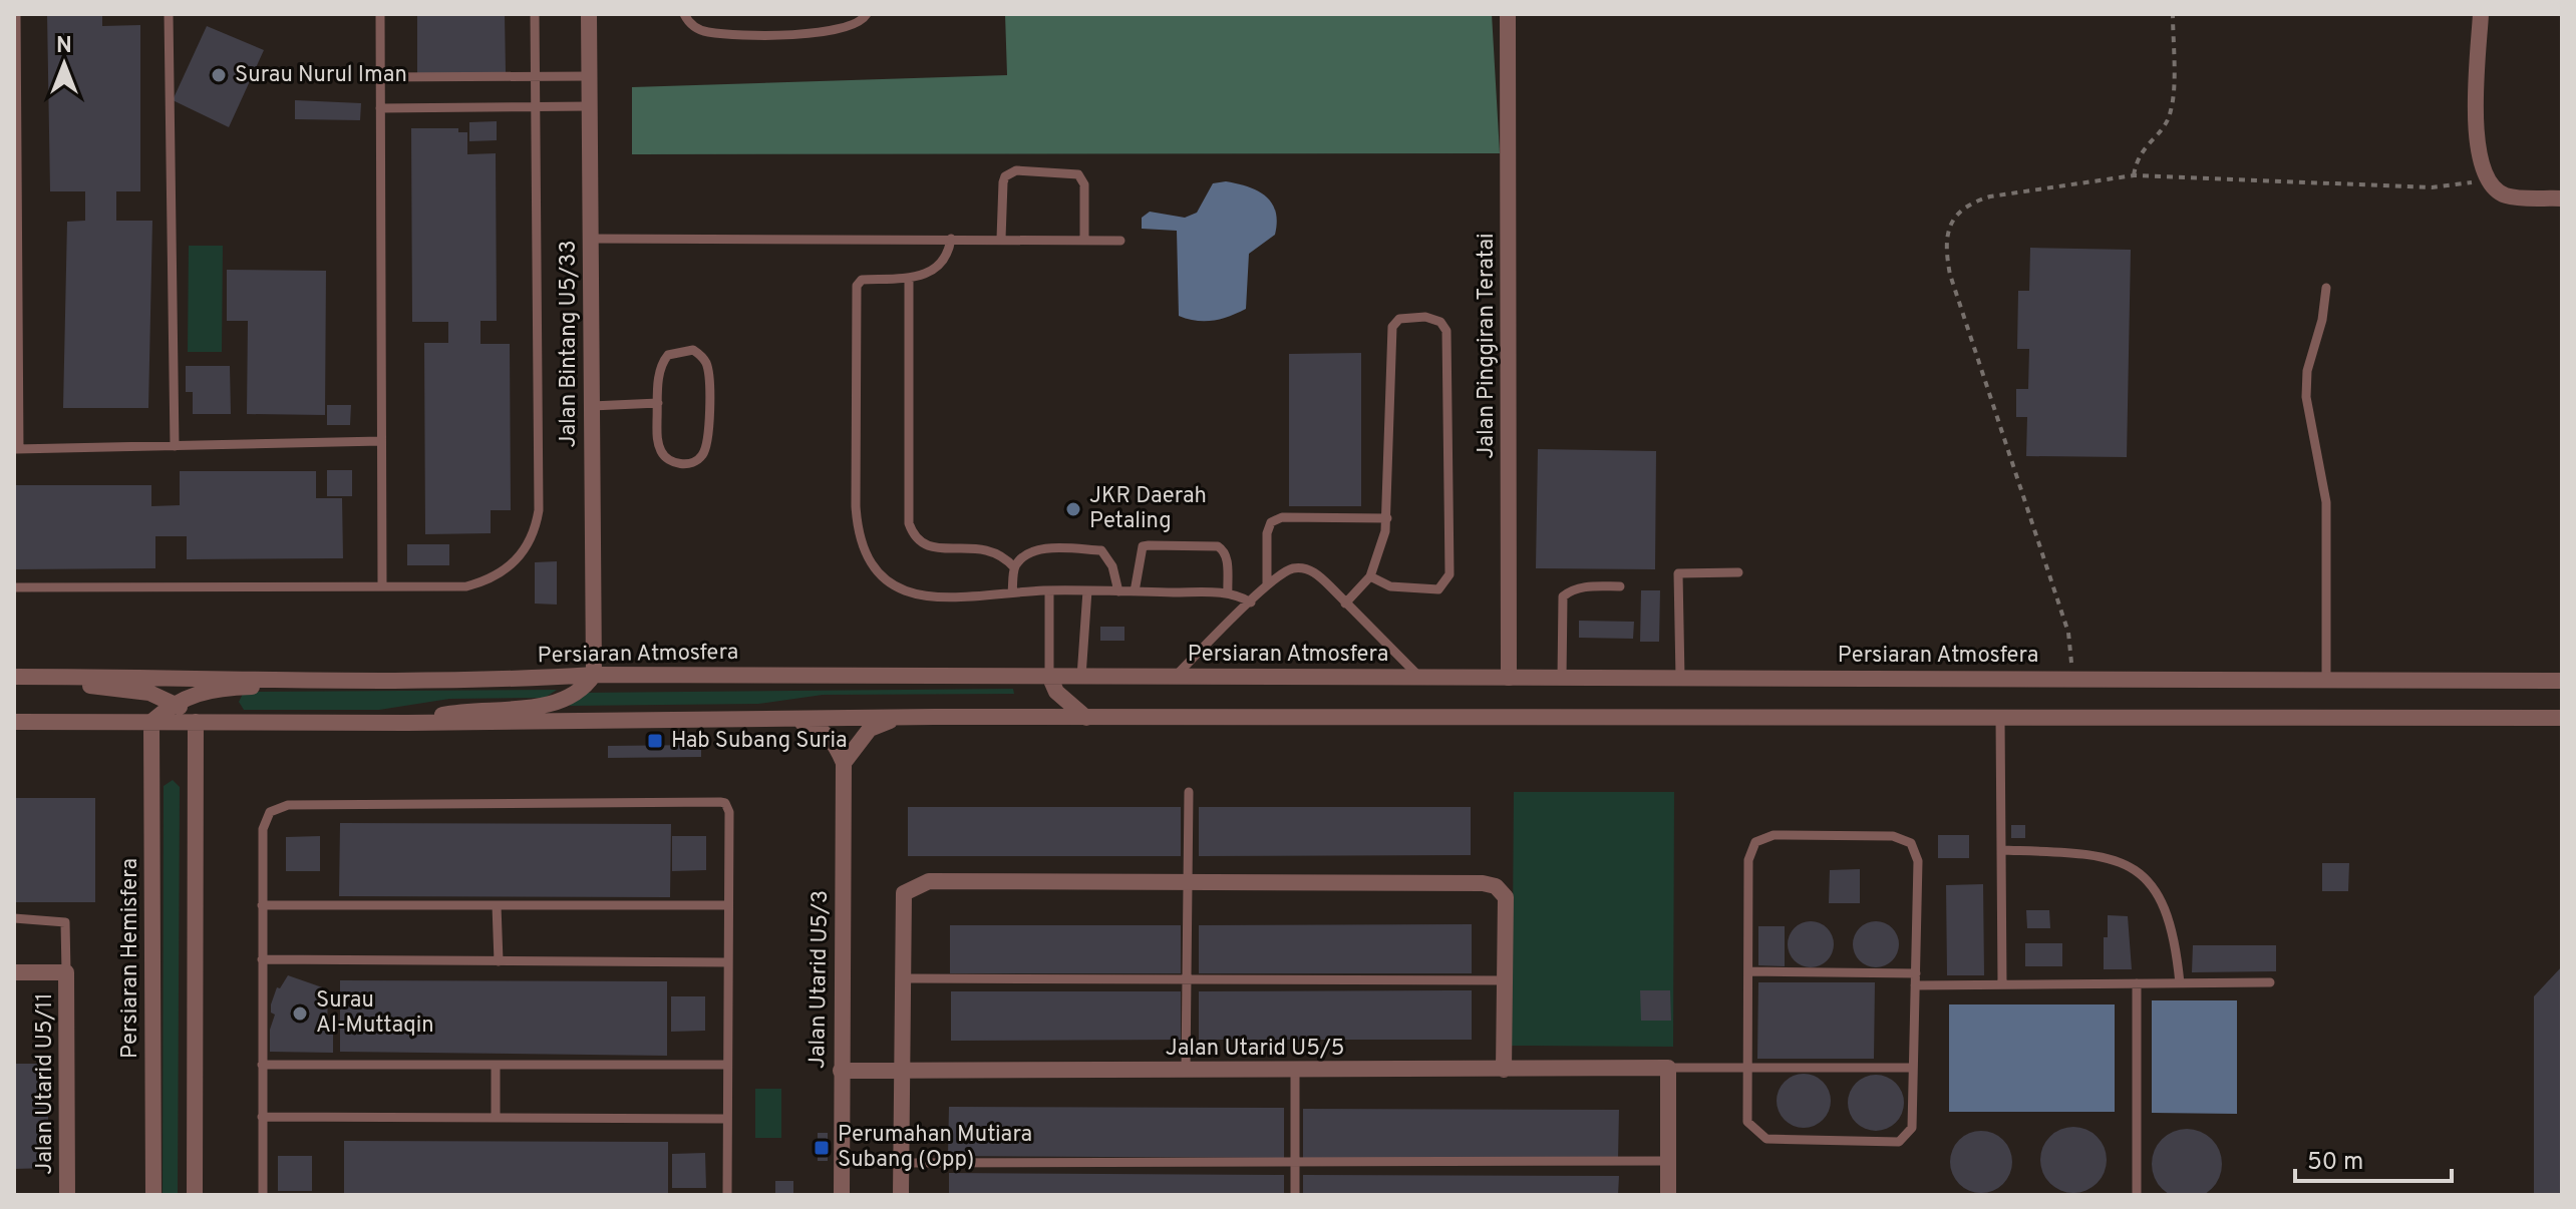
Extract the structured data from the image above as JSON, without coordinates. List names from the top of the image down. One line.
{"streets":{"street":["Jalan Bintang U5/33","Jalan Pinggiran Teratai","Persiaran Atmosfera","Persiaran Hemisfera","Jalan Utarid U5/3","Jalan Utarid U5/5","Jalan Utarid U5/11"]},"crossings":[["Jalan Bintang U5/33","Persiaran Atmosfera"],["Jalan Pinggiran Teratai","Persiaran Atmosfera"],["Jalan Utarid U5/3","Jalan Utarid U5/5"]],"places":{"other":["Surau Nurul Iman","JKR Daerah Petaling","Surau Al-Muttaqin"],"transit":["Hab Subang Suria","Perumahan Mutiara Subang (Opp)"]},"scale_bar":"50 m","north":"top"}
